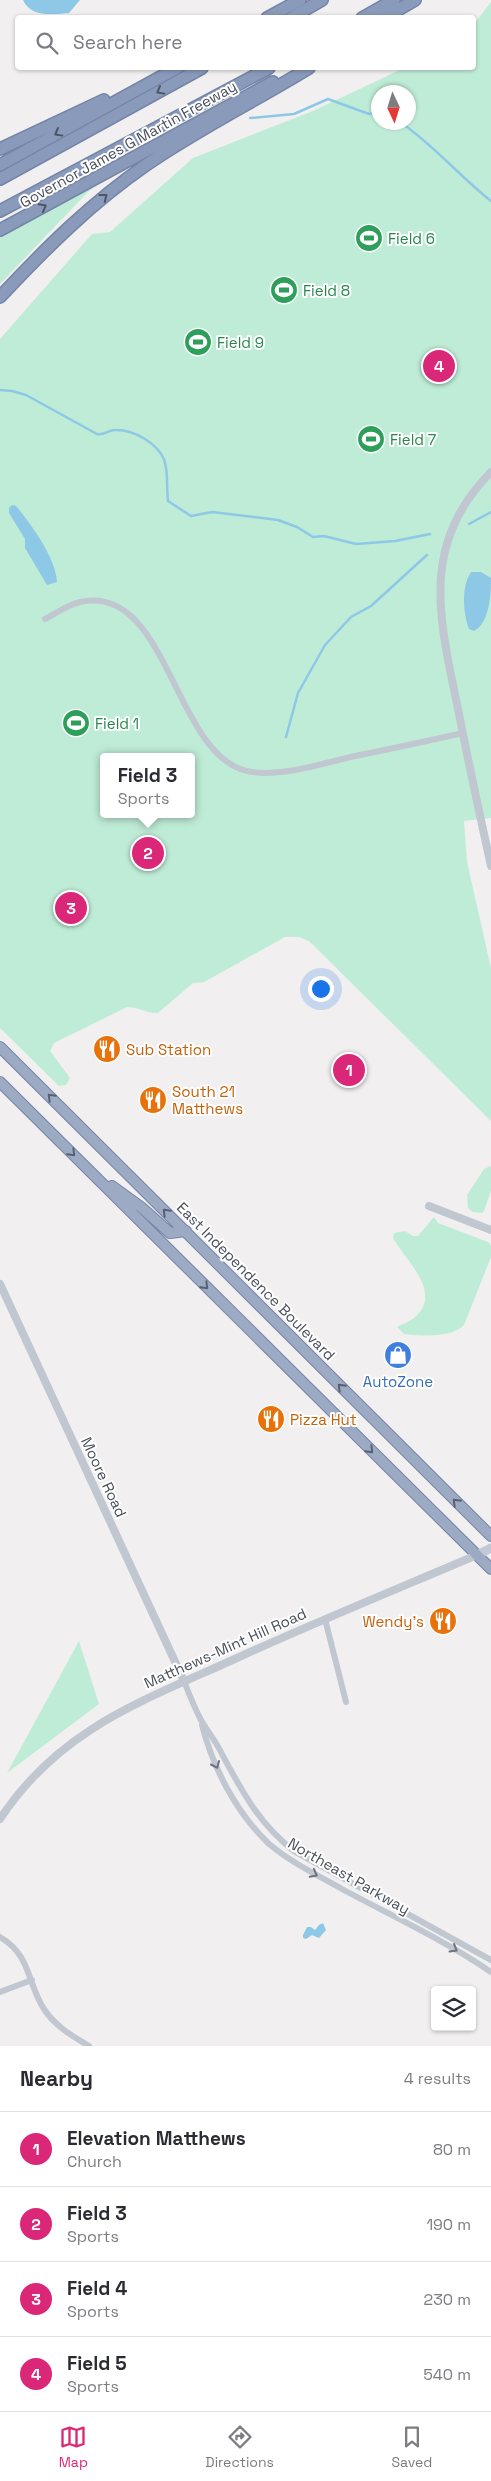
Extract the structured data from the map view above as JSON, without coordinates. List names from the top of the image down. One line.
{"streets":{"highway":["Governor James G Martin Freeway","East Independence Boulevard"],"main road":["Matthews-Mint Hill Road"],"street":["Moore Road","Northeast Parkway"]},"crossings":[["Moore Road","Matthews-Mint Hill Road"],["Moore Road","Northeast Parkway"],["Matthews-Mint Hill Road","Northeast Parkway"]],"places":{"sports":["Field 6","Field 8","Field 9","Field 7","Field 1"],"restaurant":["Sub Station","South 21 Matthews","Pizza Hut","Wendy's"],"shop":["AutoZone"]},"north":"bottom","page":{"search":"Search here","pins":["4","2","3","1"],"popup":["Field 3","Sports"],"heading":["Nearby","4 results"],"list":[{"mark":"1","name":"Elevation Matthews","note":"Church","value":"80 m"},{"mark":"2","name":"Field 3","note":"Sports","value":"190 m"},{"mark":"3","name":"Field 4","note":"Sports","value":"230 m"},{"mark":"4","name":"Field 5","note":"Sports","value":"540 m"}],"nav":["Map","Directions","Saved"]}}
